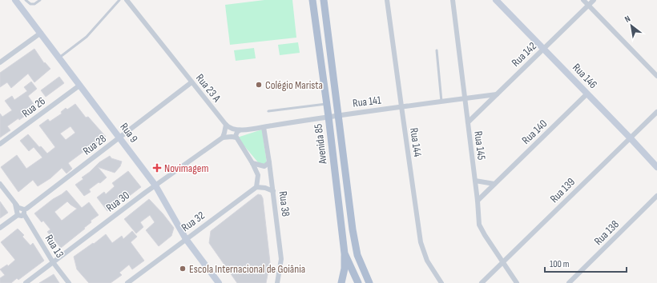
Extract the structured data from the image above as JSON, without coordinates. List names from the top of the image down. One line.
{"streets":{"main road":["Avenida 85"],"street":["Rua 142","Rua 146","Rua 23 A","Rua 141","Rua 26","Rua 140","Rua 9","Rua 144","Rua 28","Rua 145","Rua 139","Rua 30","Rua 38","Rua 32","Rua 138","Rua 13"]},"crossings":[["Rua 142","Rua 146"],["Rua 142","Rua 141"],["Rua 142","Rua 145"],["Rua 146","Rua 140"],["Rua 146","Rua 139"],["Rua 23 A","Rua 141"],["Rua 23 A","Rua 28"],["Rua 141","Rua 144"],["Rua 141","Avenida 85"],["Rua 141","Rua 145"],["Rua 141","Rua 38"],["Rua 26","Rua 9"],["Rua 140","Rua 145"],["Rua 9","Rua 28"],["Rua 9","Rua 30"],["Rua 9","Rua 32"],["Rua 28","Rua 13"],["Rua 145","Rua 139"],["Rua 30","Rua 13"]],"places":{"other":["Colégio Marista","Escola Internacional de Goiânia"],"health":["Novimagem"]},"scale_bar":"100 m","north":"top left"}
